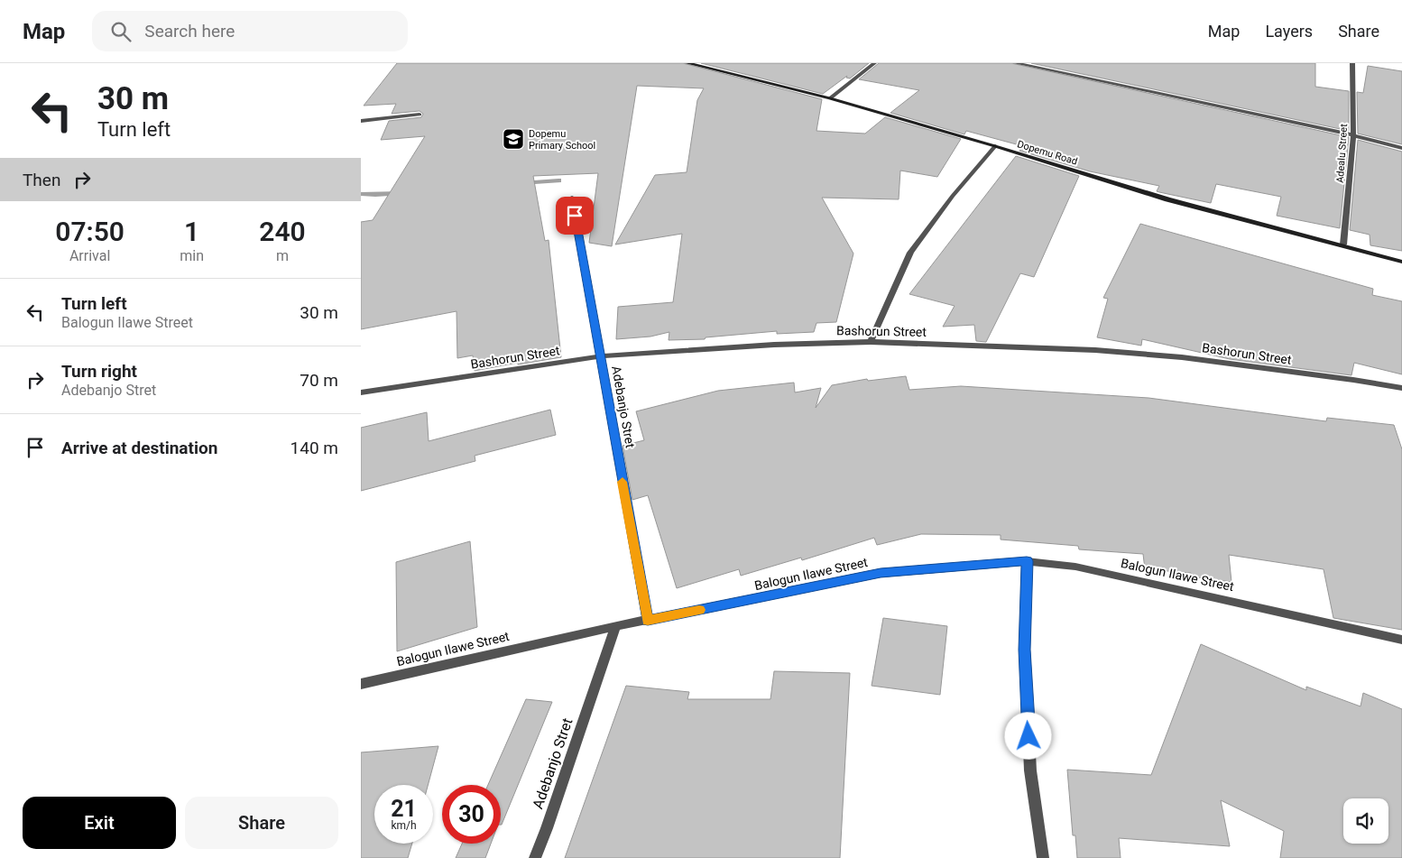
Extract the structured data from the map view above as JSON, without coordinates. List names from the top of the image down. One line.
{"streets":{"main road":["Dopemu Road"],"street":["Adealu Street","Bashorun Street","Adebanjo Stret","Balogun Ilawe Street"]},"crossings":[["Dopemu Road","Adealu Street"],["Bashorun Street","Adebanjo Stret"],["Adebanjo Stret","Balogun Ilawe Street"]],"places":{"school or university":["Dopemu Primary School"]},"page":{"header":"Map","search":"Search here","nav":["Map","Layers","Share"],"turn":["30 m","Turn left"],"then":"Then","eta":["07:50","Arrival","1","min","240","m"],"list":[{"name":"Turn left","note":"Balogun Ilawe Street","value":"30 m"},{"name":"Turn right","note":"Adebanjo Stret","value":"70 m"},{"name":"Arrive at destination","value":"140 m"}],"speed":"21 km/h","limit":"30","buttons":["Exit","Share"]}}
